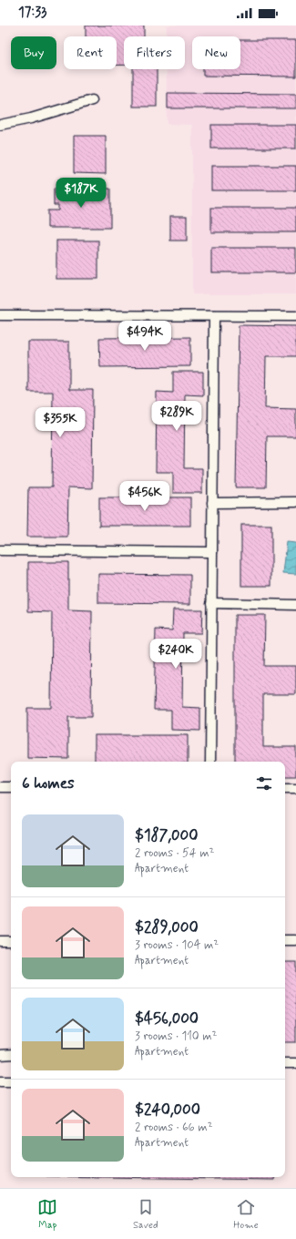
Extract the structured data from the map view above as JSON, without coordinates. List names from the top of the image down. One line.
{"page":{"status":"17:33","chip":["Buy","Rent","Filters","New"],"price":["$187K","$494K","$289K","$355K","$456K","$240K"],"heading":"6 homes","list":[{"name":"$187,000","note":"2 rooms · 54 m² · Apartment"},{"name":"$289,000","note":"3 rooms · 104 m² · Apartment"},{"name":"$456,000","note":"3 rooms · 110 m² · Apartment"},{"name":"$240,000","note":"2 rooms · 66 m² · Apartment"}],"tabs":["Map","Saved","Home"]}}
